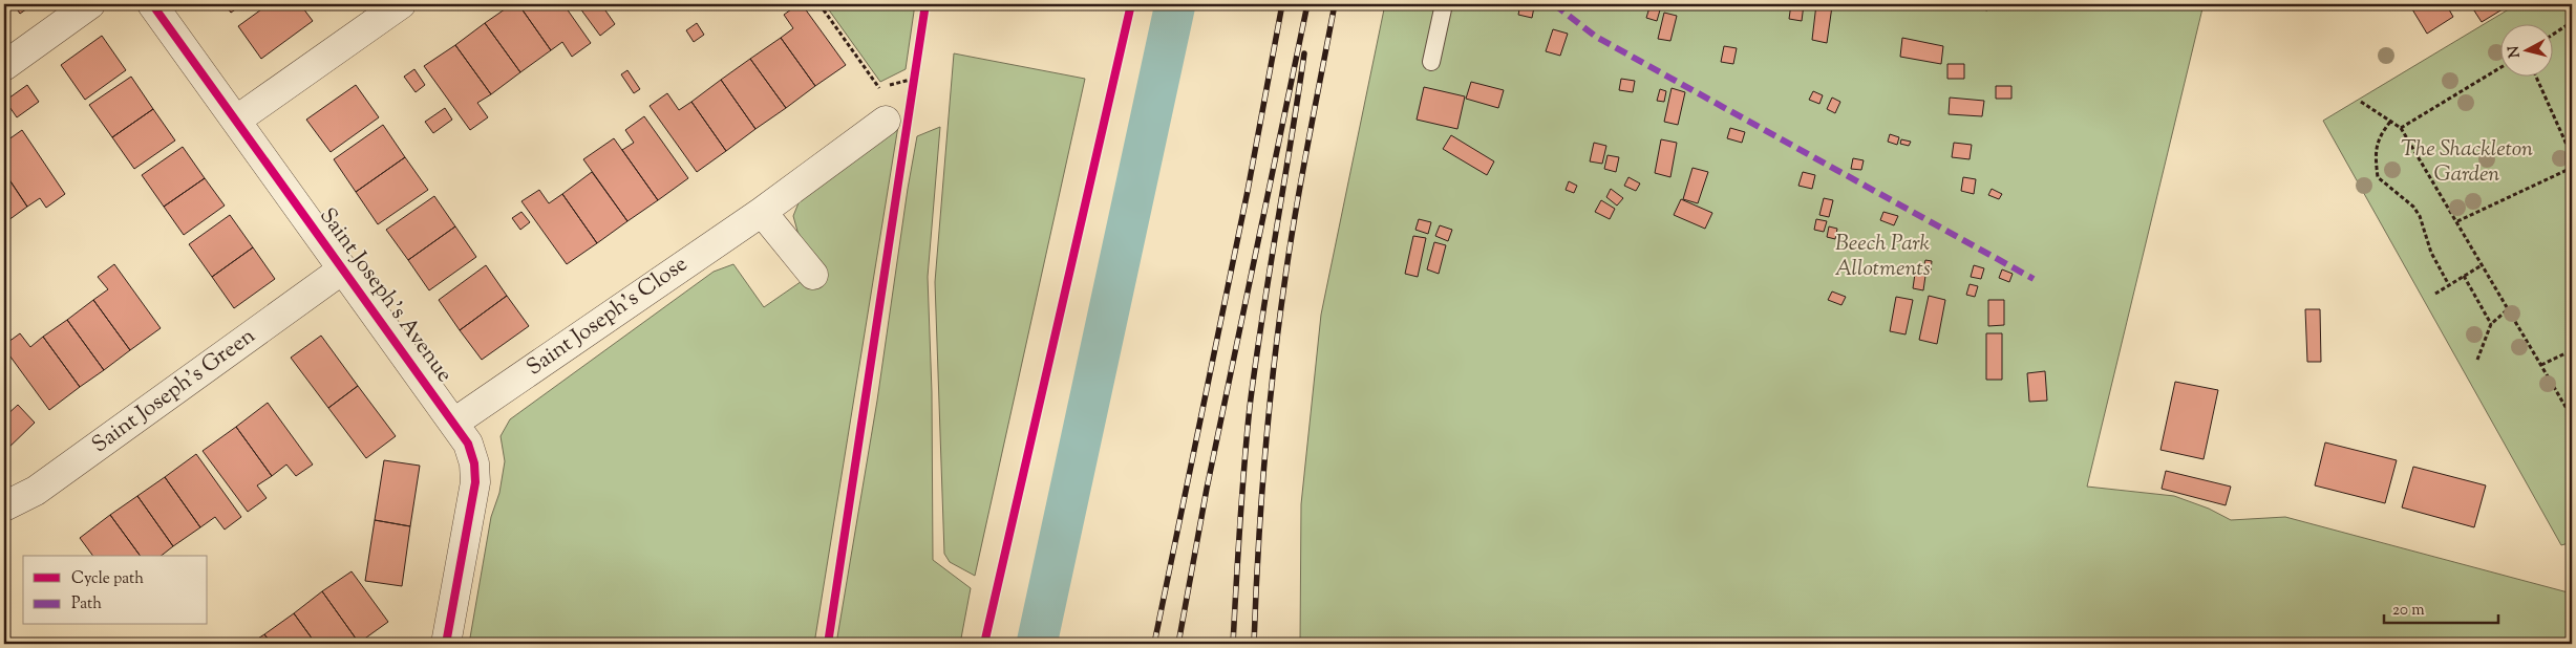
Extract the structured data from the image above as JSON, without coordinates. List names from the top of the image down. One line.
{"streets":{"street":["Saint Joseph's Avenue","Saint Joseph's Close","Saint Joseph's Green"]},"crossings":[["Saint Joseph's Avenue","Saint Joseph's Close"],["Saint Joseph's Avenue","Saint Joseph's Green"]],"parks":["The Shackleton Garden","Beech Park Allotments"],"legend":["Cycle path","Path"],"scale_bar":"20 m","north":"left"}
